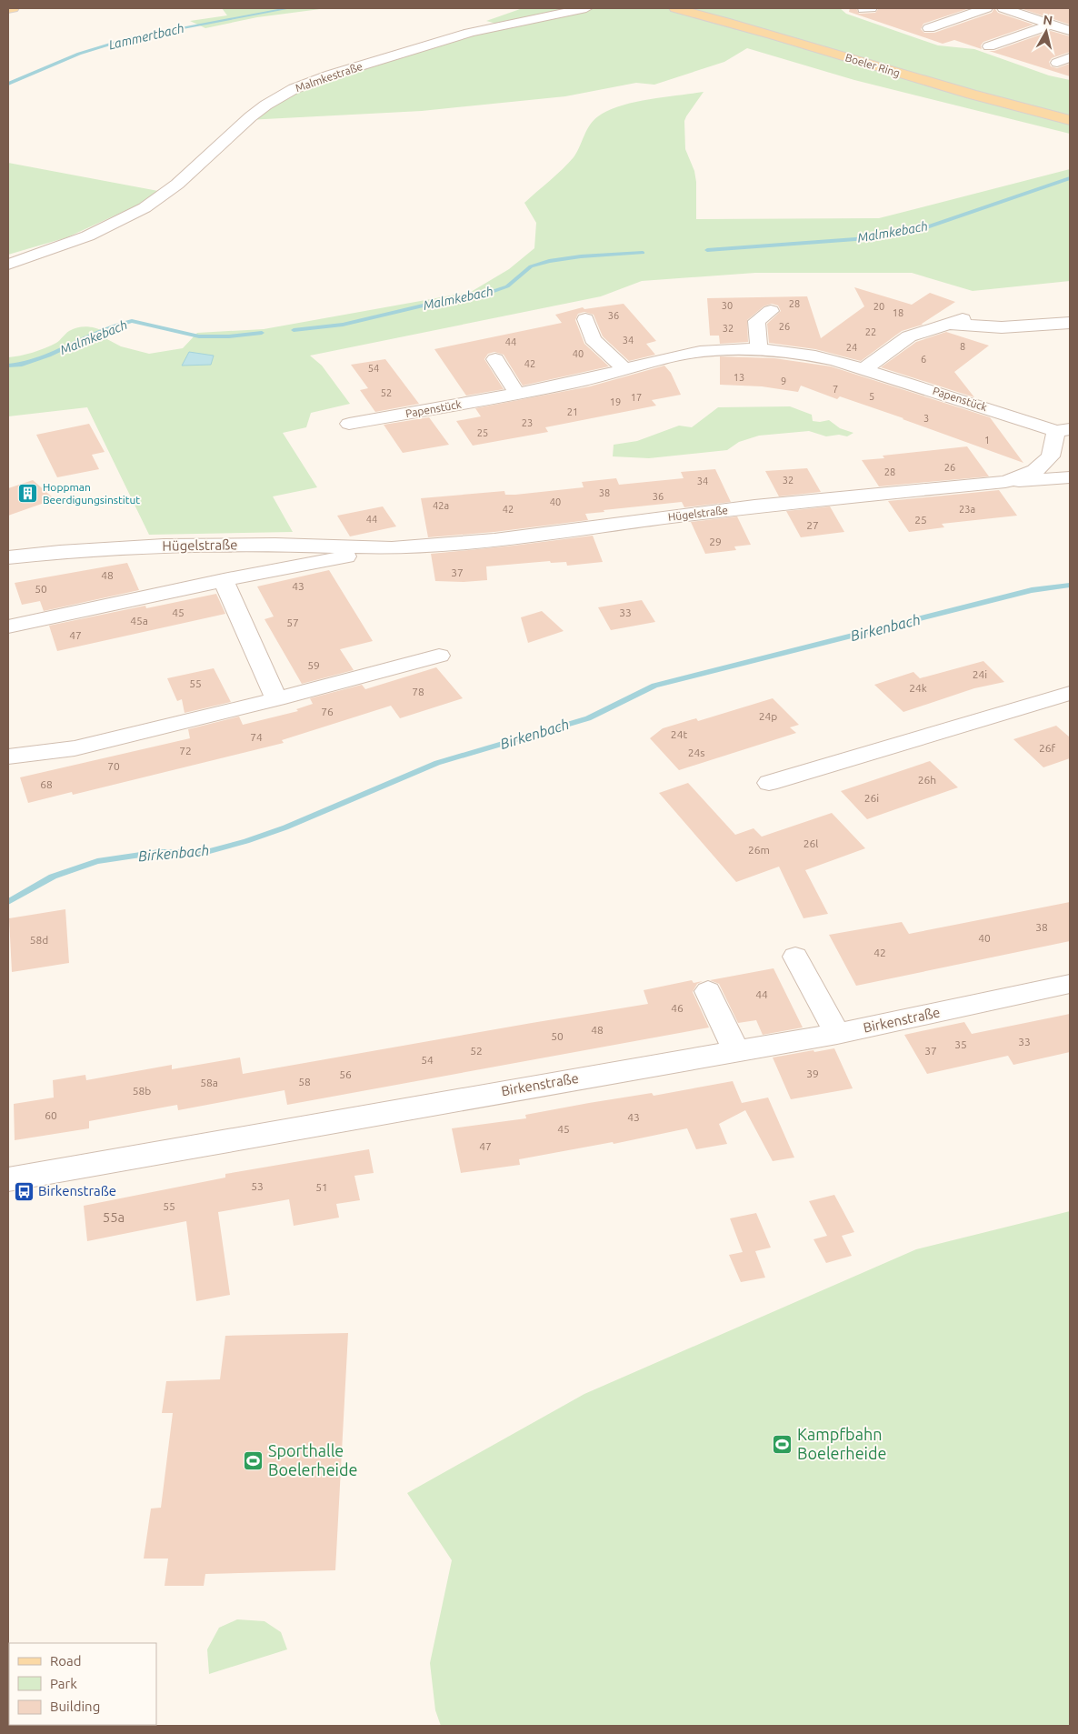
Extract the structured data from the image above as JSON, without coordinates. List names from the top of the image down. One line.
{"streets":{"main road":["Boeler Ring"],"street":["Malmkestraße","Papenstück","Hügelstraße","Birkenstraße"]},"crossings":[["Papenstück","Hügelstraße"]],"water":["Lammertbach","Malmkebach","Birkenbach"],"places":{"building":["Hoppman Beerdigungsinstitut"],"bus stop":["Birkenstraße"],"sports":["Kampfbahn Boelerheide","Sporthalle Boelerheide"]},"house_numbers":["28","30","20","18","36","26","32","22","34","44","8","24","40","6","42","54","13","9","7","52","5","17","19","21","3","23","25","1","26","28","32","34","38","36","40","42a","42","23a","44","25","27","29","37","48","43","50","45","33","45a","57","47","59","24i","55","24k","78","76","24p","24t","74","26f","72","24s","70","26h","68","26i","26l","26m","38","40","58d","42","44","46","48","50","33","35","52","37","54","39","56","58","58a","58b","60","43","45","47","53","51","55","55a"],"legend":["Road","Park","Building"],"north":"top"}
